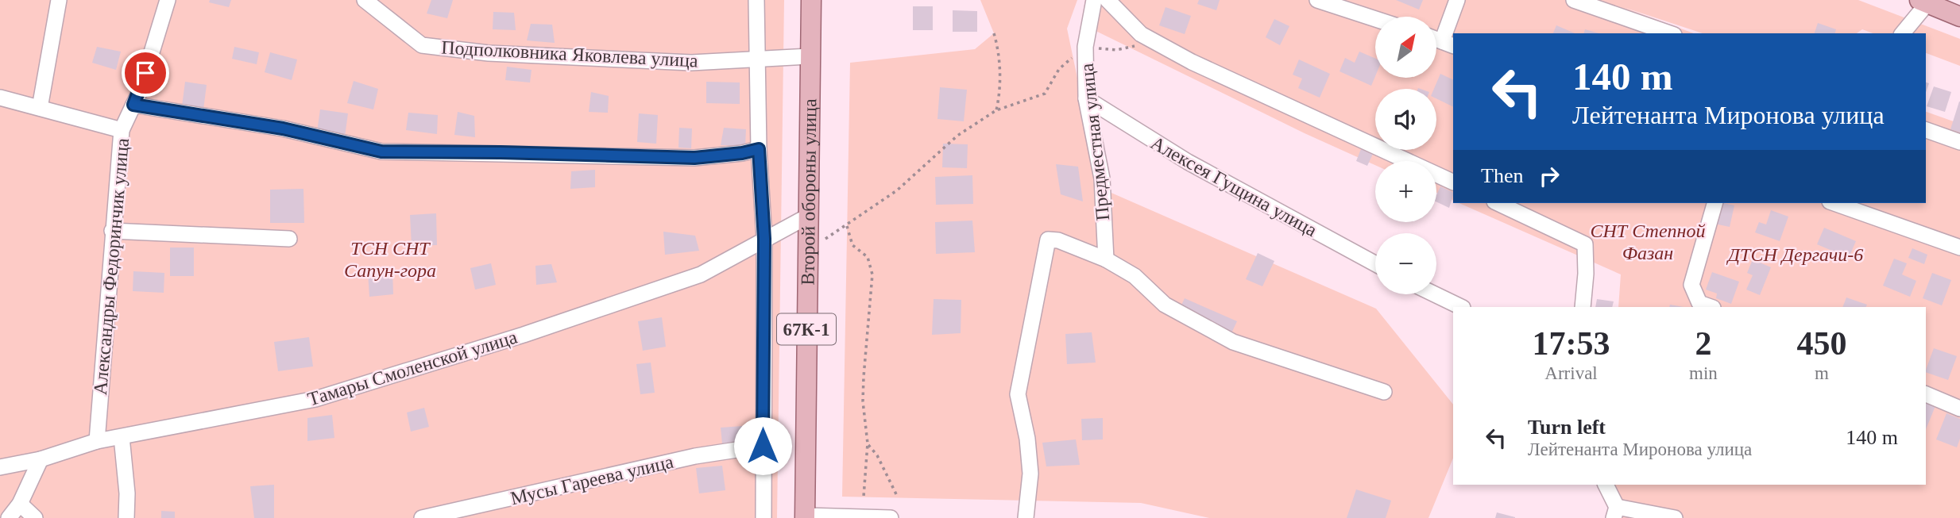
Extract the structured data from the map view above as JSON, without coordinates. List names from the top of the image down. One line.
{"streets":{"main road":["Второй обороны улица","67К-1"],"street":["Подполковника Яковлева улица","Предместная улица","Алексея Гущина улица","Александры Федоринчик улица","Тамары Смоленской улица","Мусы Гареева улица"]},"crossings":[["Подполковника Яковлева улица","Второй обороны улица"],["Предместная улица","Алексея Гущина улица"],["Второй обороны улица","Тамары Смоленской улица"],["Александры Федоринчик улица","Тамары Смоленской улица"]],"parks":["СНТ Степной Фазан","ТСН СНТ Сапун-гора","ДТСН Дергачи-6"],"north":"top right","page":{"map_buttons":["+","−"],"turn":["140 m","Лейтенанта Миронова улица"],"then":"Then","eta":["17:53","Arrival","2","min","450","m"],"list":[{"name":"Turn left","note":"Лейтенанта Миронова улица","value":"140 m"}]}}
